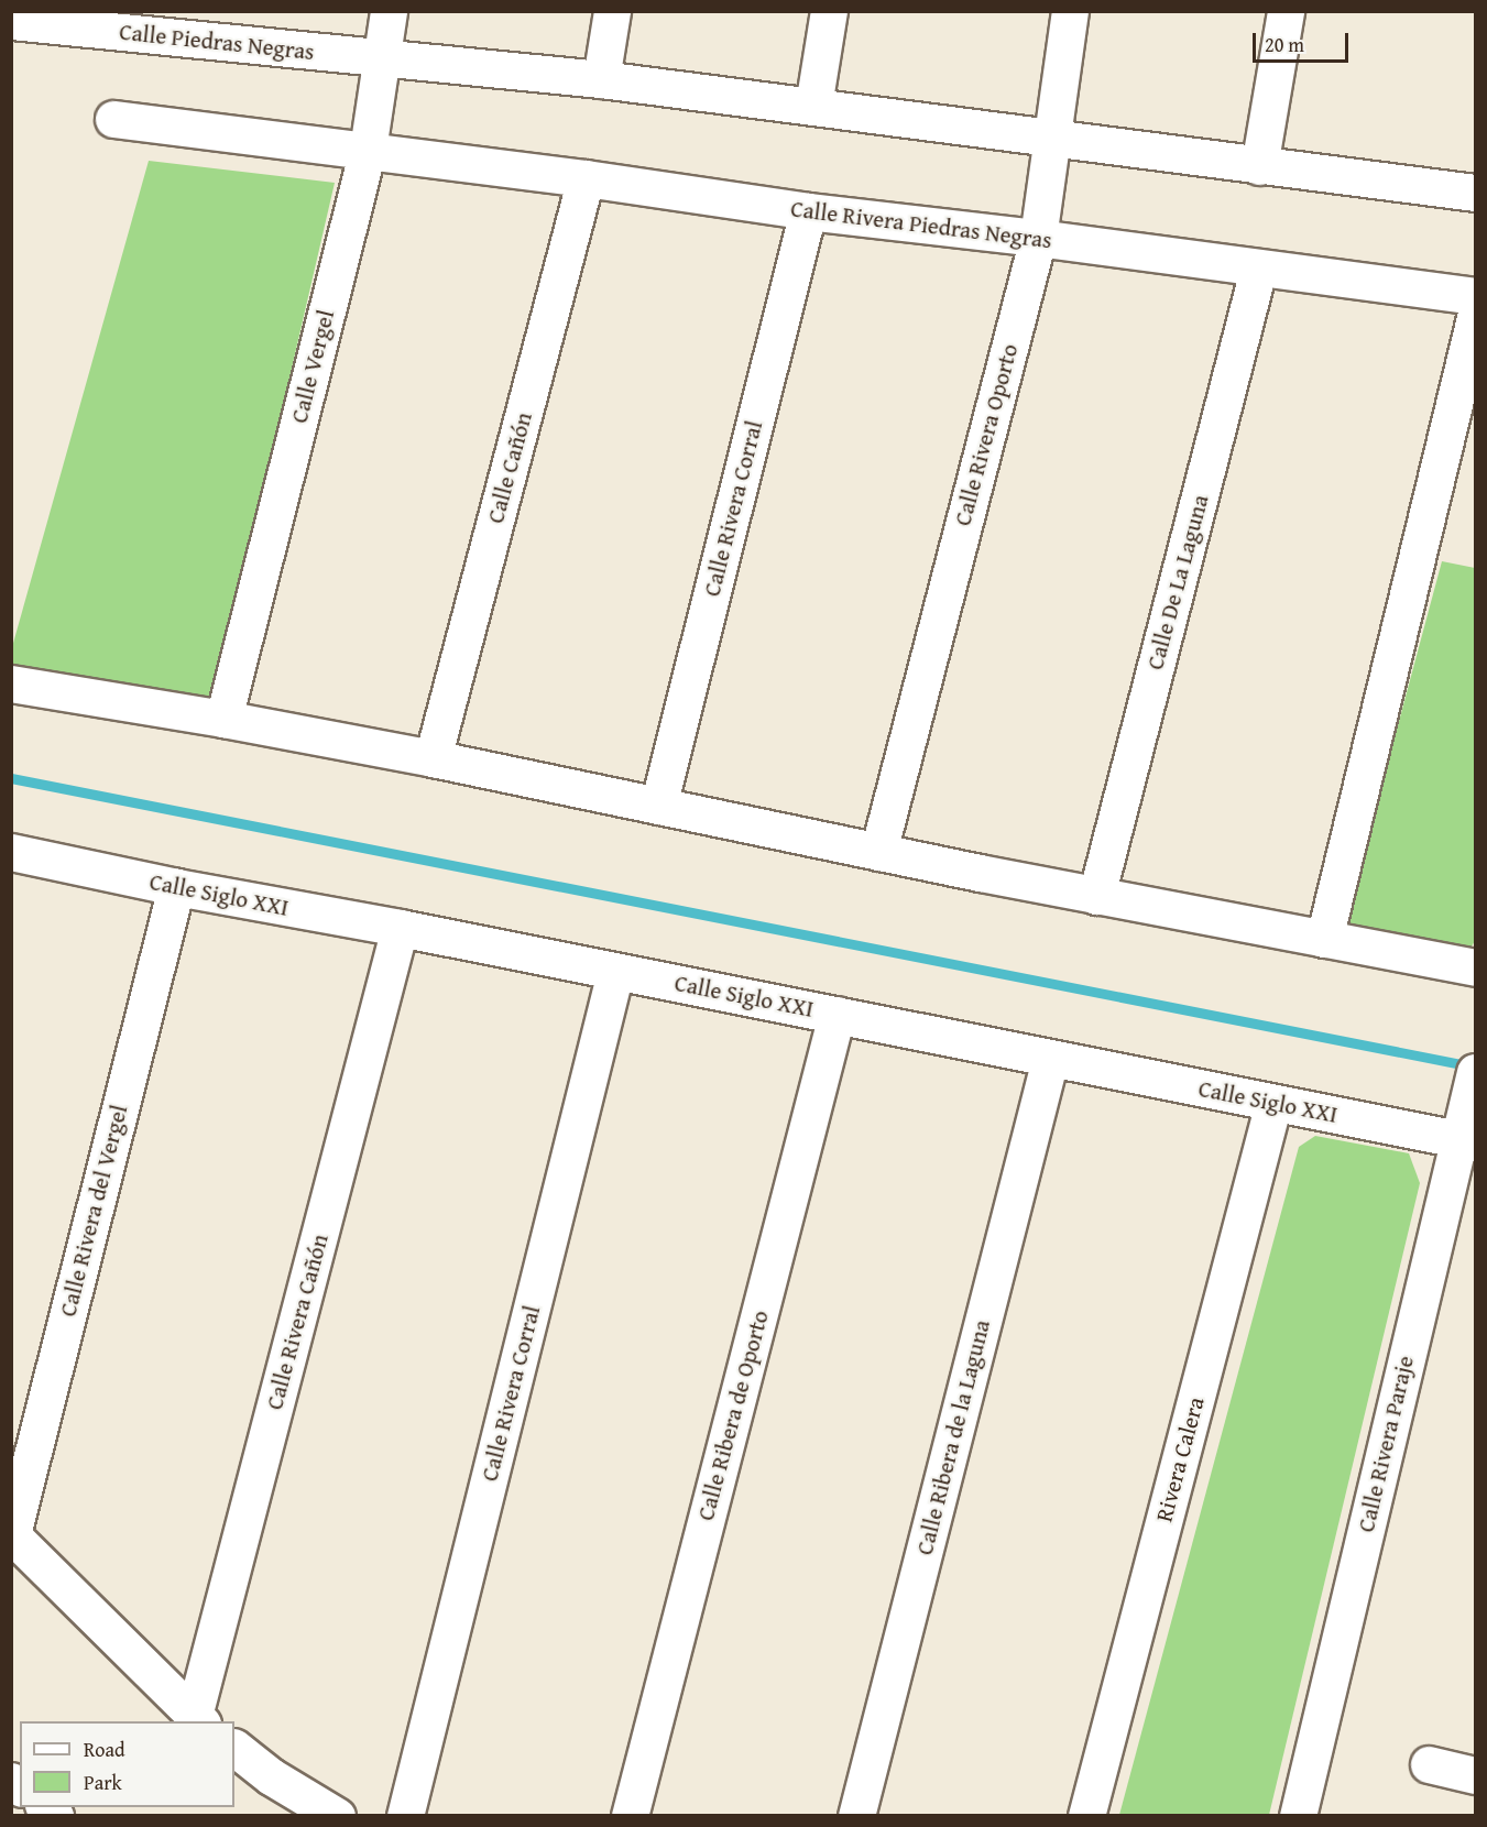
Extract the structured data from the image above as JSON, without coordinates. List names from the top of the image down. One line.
{"streets":{"street":["Calle Piedras Negras","Calle Rivera Piedras Negras","Calle Vergel","Calle Rivera Oporto","Calle Cañón","Calle Rivera Corral","Calle De La Laguna","Calle Siglo XXI","Calle Rivera del Vergel","Calle Rivera Cañón","Calle Ribera de Oporto","Calle Ribera de la Laguna","Calle Rivera Paraje","Rivera Calera"]},"crossings":[["Calle Piedras Negras","Calle Vergel"],["Calle Rivera Piedras Negras","Calle Vergel"],["Calle Rivera Piedras Negras","Calle Rivera Oporto"],["Calle Rivera Piedras Negras","Calle Cañón"],["Calle Rivera Piedras Negras","Calle Rivera Corral"],["Calle Rivera Piedras Negras","Calle De La Laguna"],["Calle Rivera Corral","Calle Siglo XXI"],["Calle Siglo XXI","Calle Rivera del Vergel"],["Calle Siglo XXI","Calle Rivera Cañón"],["Calle Siglo XXI","Calle Ribera de Oporto"],["Calle Siglo XXI","Calle Ribera de la Laguna"],["Calle Siglo XXI","Calle Rivera Paraje"],["Calle Siglo XXI","Rivera Calera"]],"legend":["Road","Park"],"scale_bar":"20 m"}
